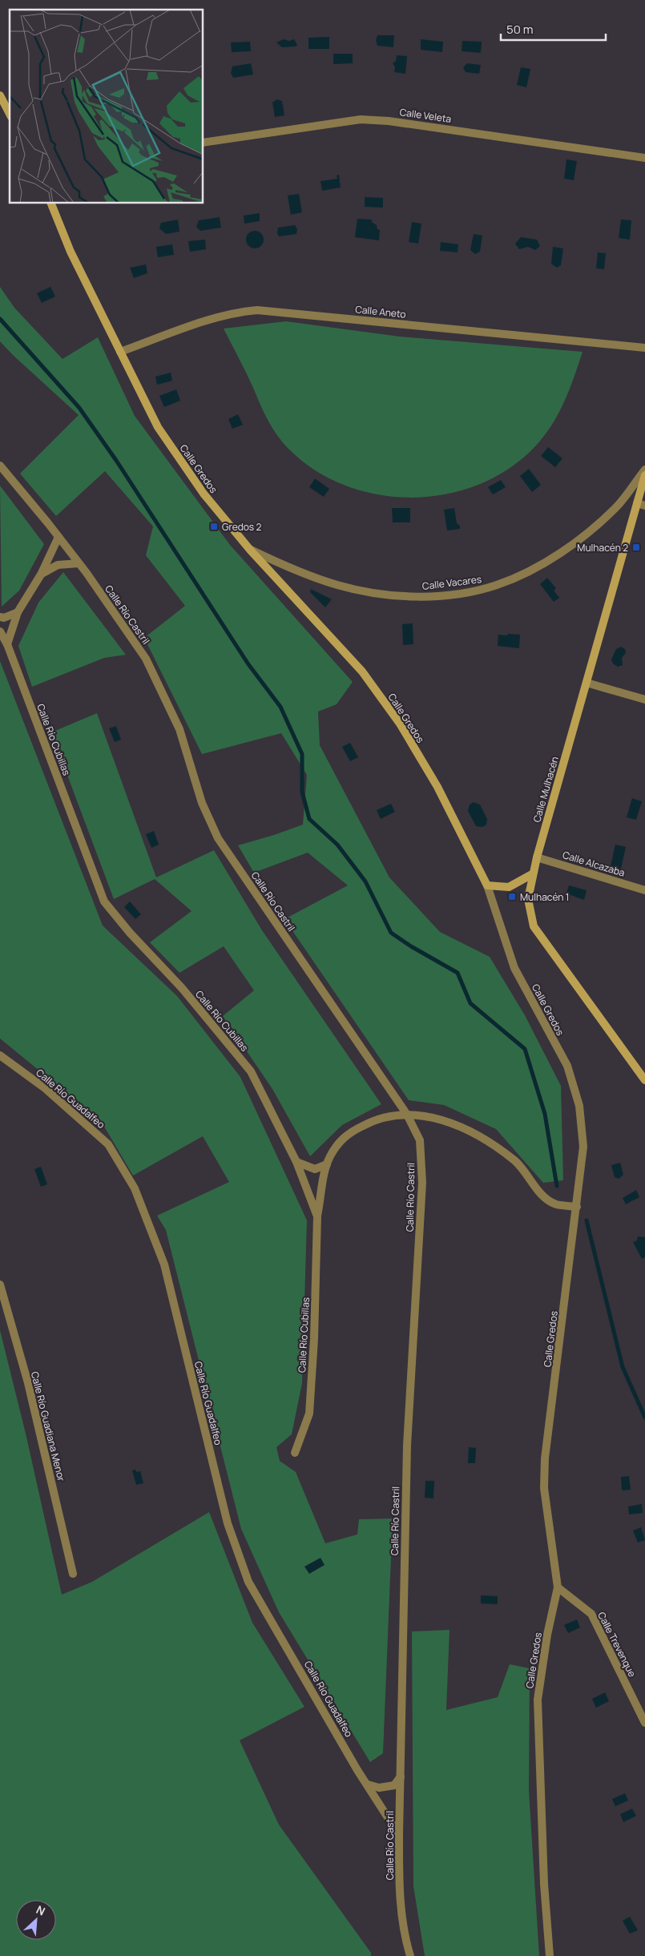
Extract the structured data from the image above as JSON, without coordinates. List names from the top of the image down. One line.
{"streets":{"street":["Calle Veleta","Calle Aneto","Calle Gredos","Calle Vacares","Calle Río Castril","Calle Río Cubillas","Calle Mulhacén","Calle Alcazaba","Calle Río Guadalfeo","Calle Río Guadiana Menor","Calle Trevenque"]},"crossings":[["Calle Aneto","Calle Gredos"],["Calle Gredos","Calle Vacares"],["Calle Gredos","Calle Trevenque"],["Calle Río Castril","Calle Río Guadalfeo"],["Calle Mulhacén","Calle Alcazaba"]],"places":{"transit":["Gredos 2","Mulhacén 2","Mulhacén 1"]},"scale_bar":"50 m","north":"top right"}
